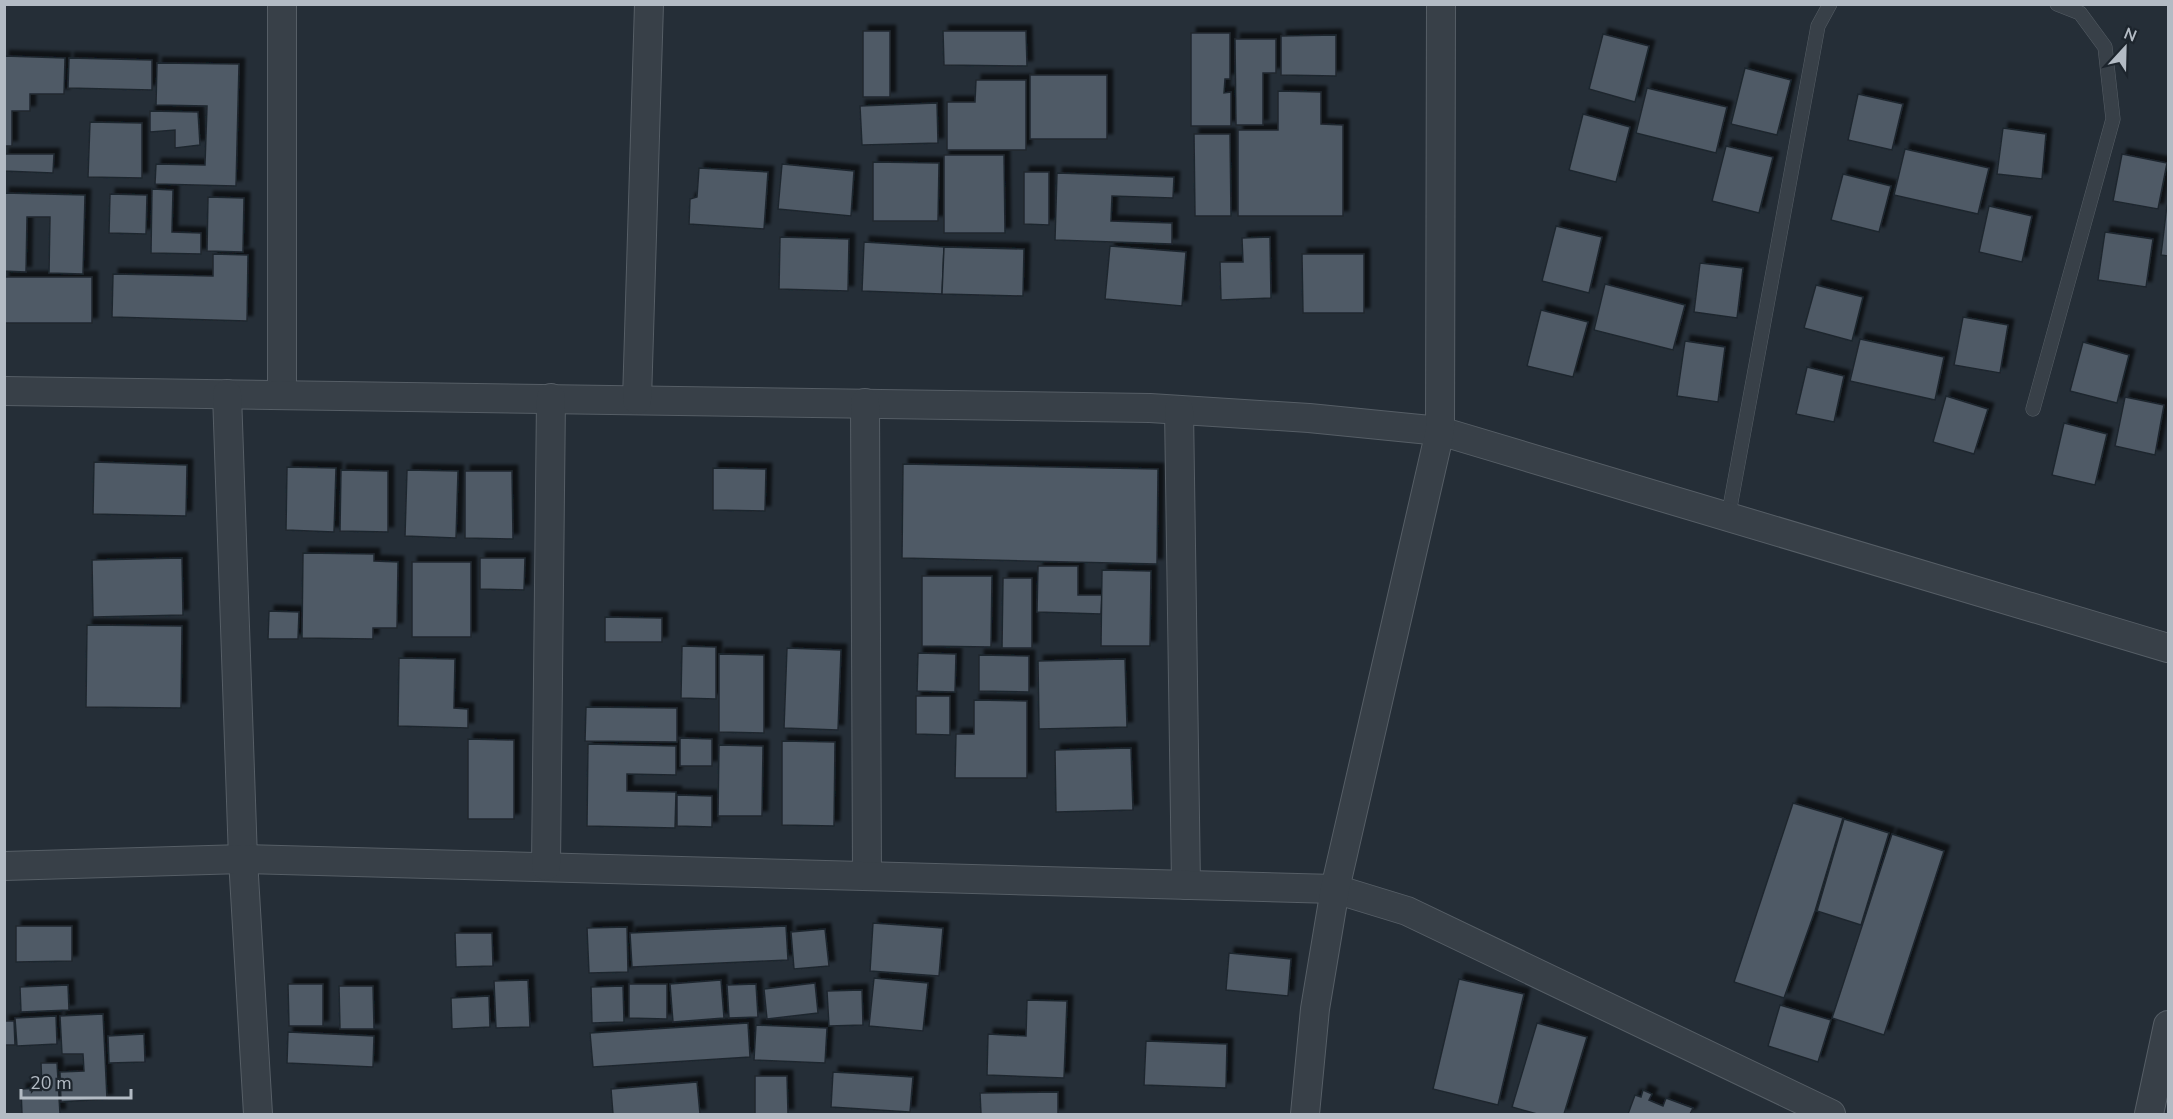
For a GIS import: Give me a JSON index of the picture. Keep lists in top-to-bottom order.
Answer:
{
  "scale_bar": "20 m",
  "north": "top"
}
